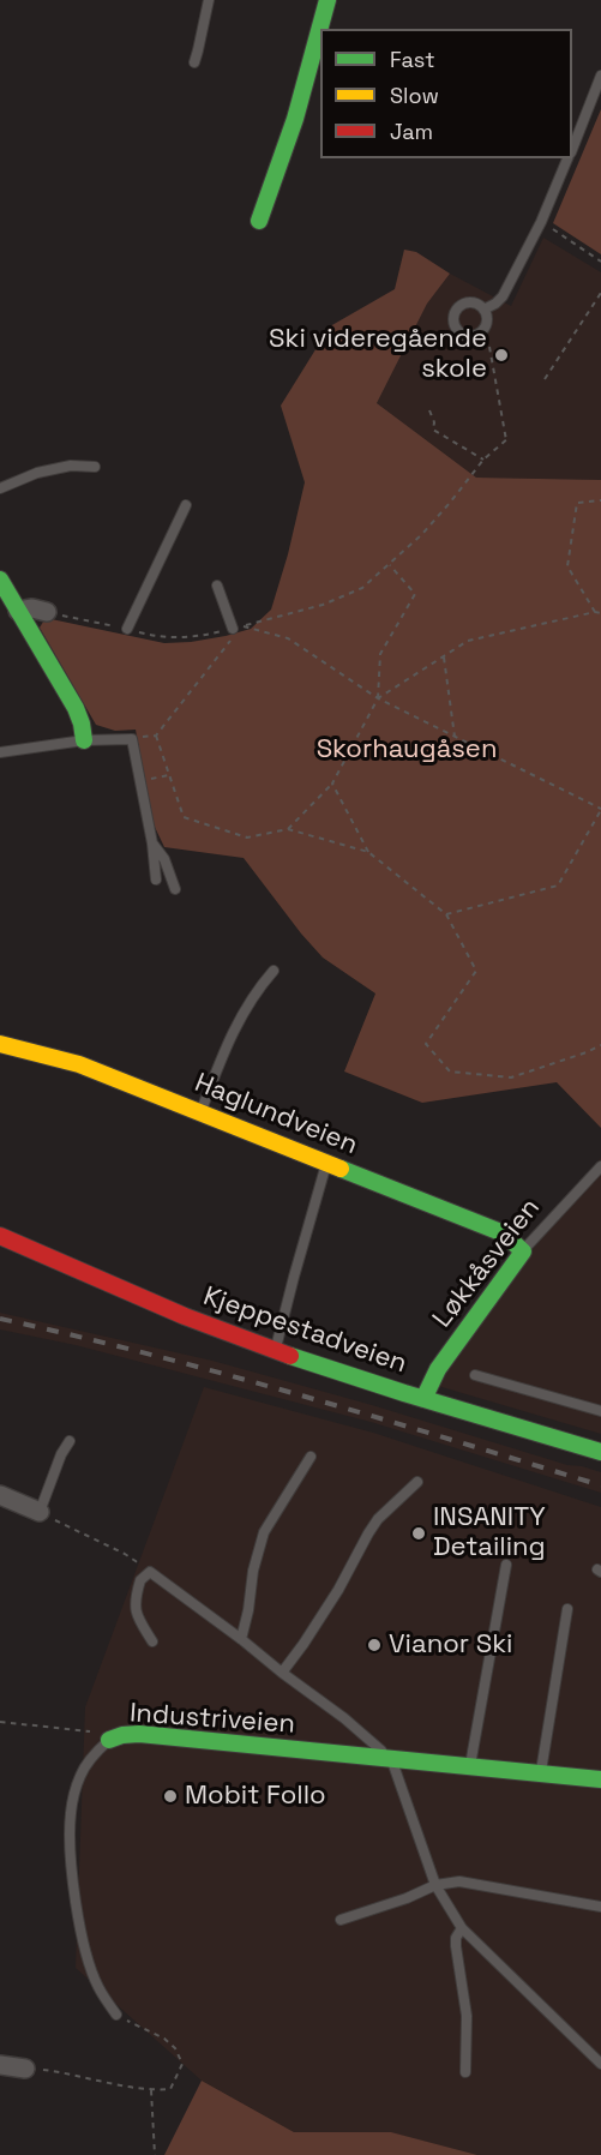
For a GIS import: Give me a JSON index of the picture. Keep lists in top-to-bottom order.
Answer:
{
  "streets": {
    "street": [
      "Haglundveien",
      "Løkkåsveien",
      "Kjeppestadveien",
      "Industriveien"
    ]
  },
  "crossings": [
    ["Haglundveien", "Løkkåsveien"],
    ["Løkkåsveien", "Kjeppestadveien"]
  ],
  "parks": ["Skorhaugåsen"],
  "places": [
    "Ski videregående skole",
    "INSANITY Detailing",
    "Vianor Ski",
    "Mobit Follo"
  ],
  "legend": ["Fast", "Slow", "Jam"]
}
